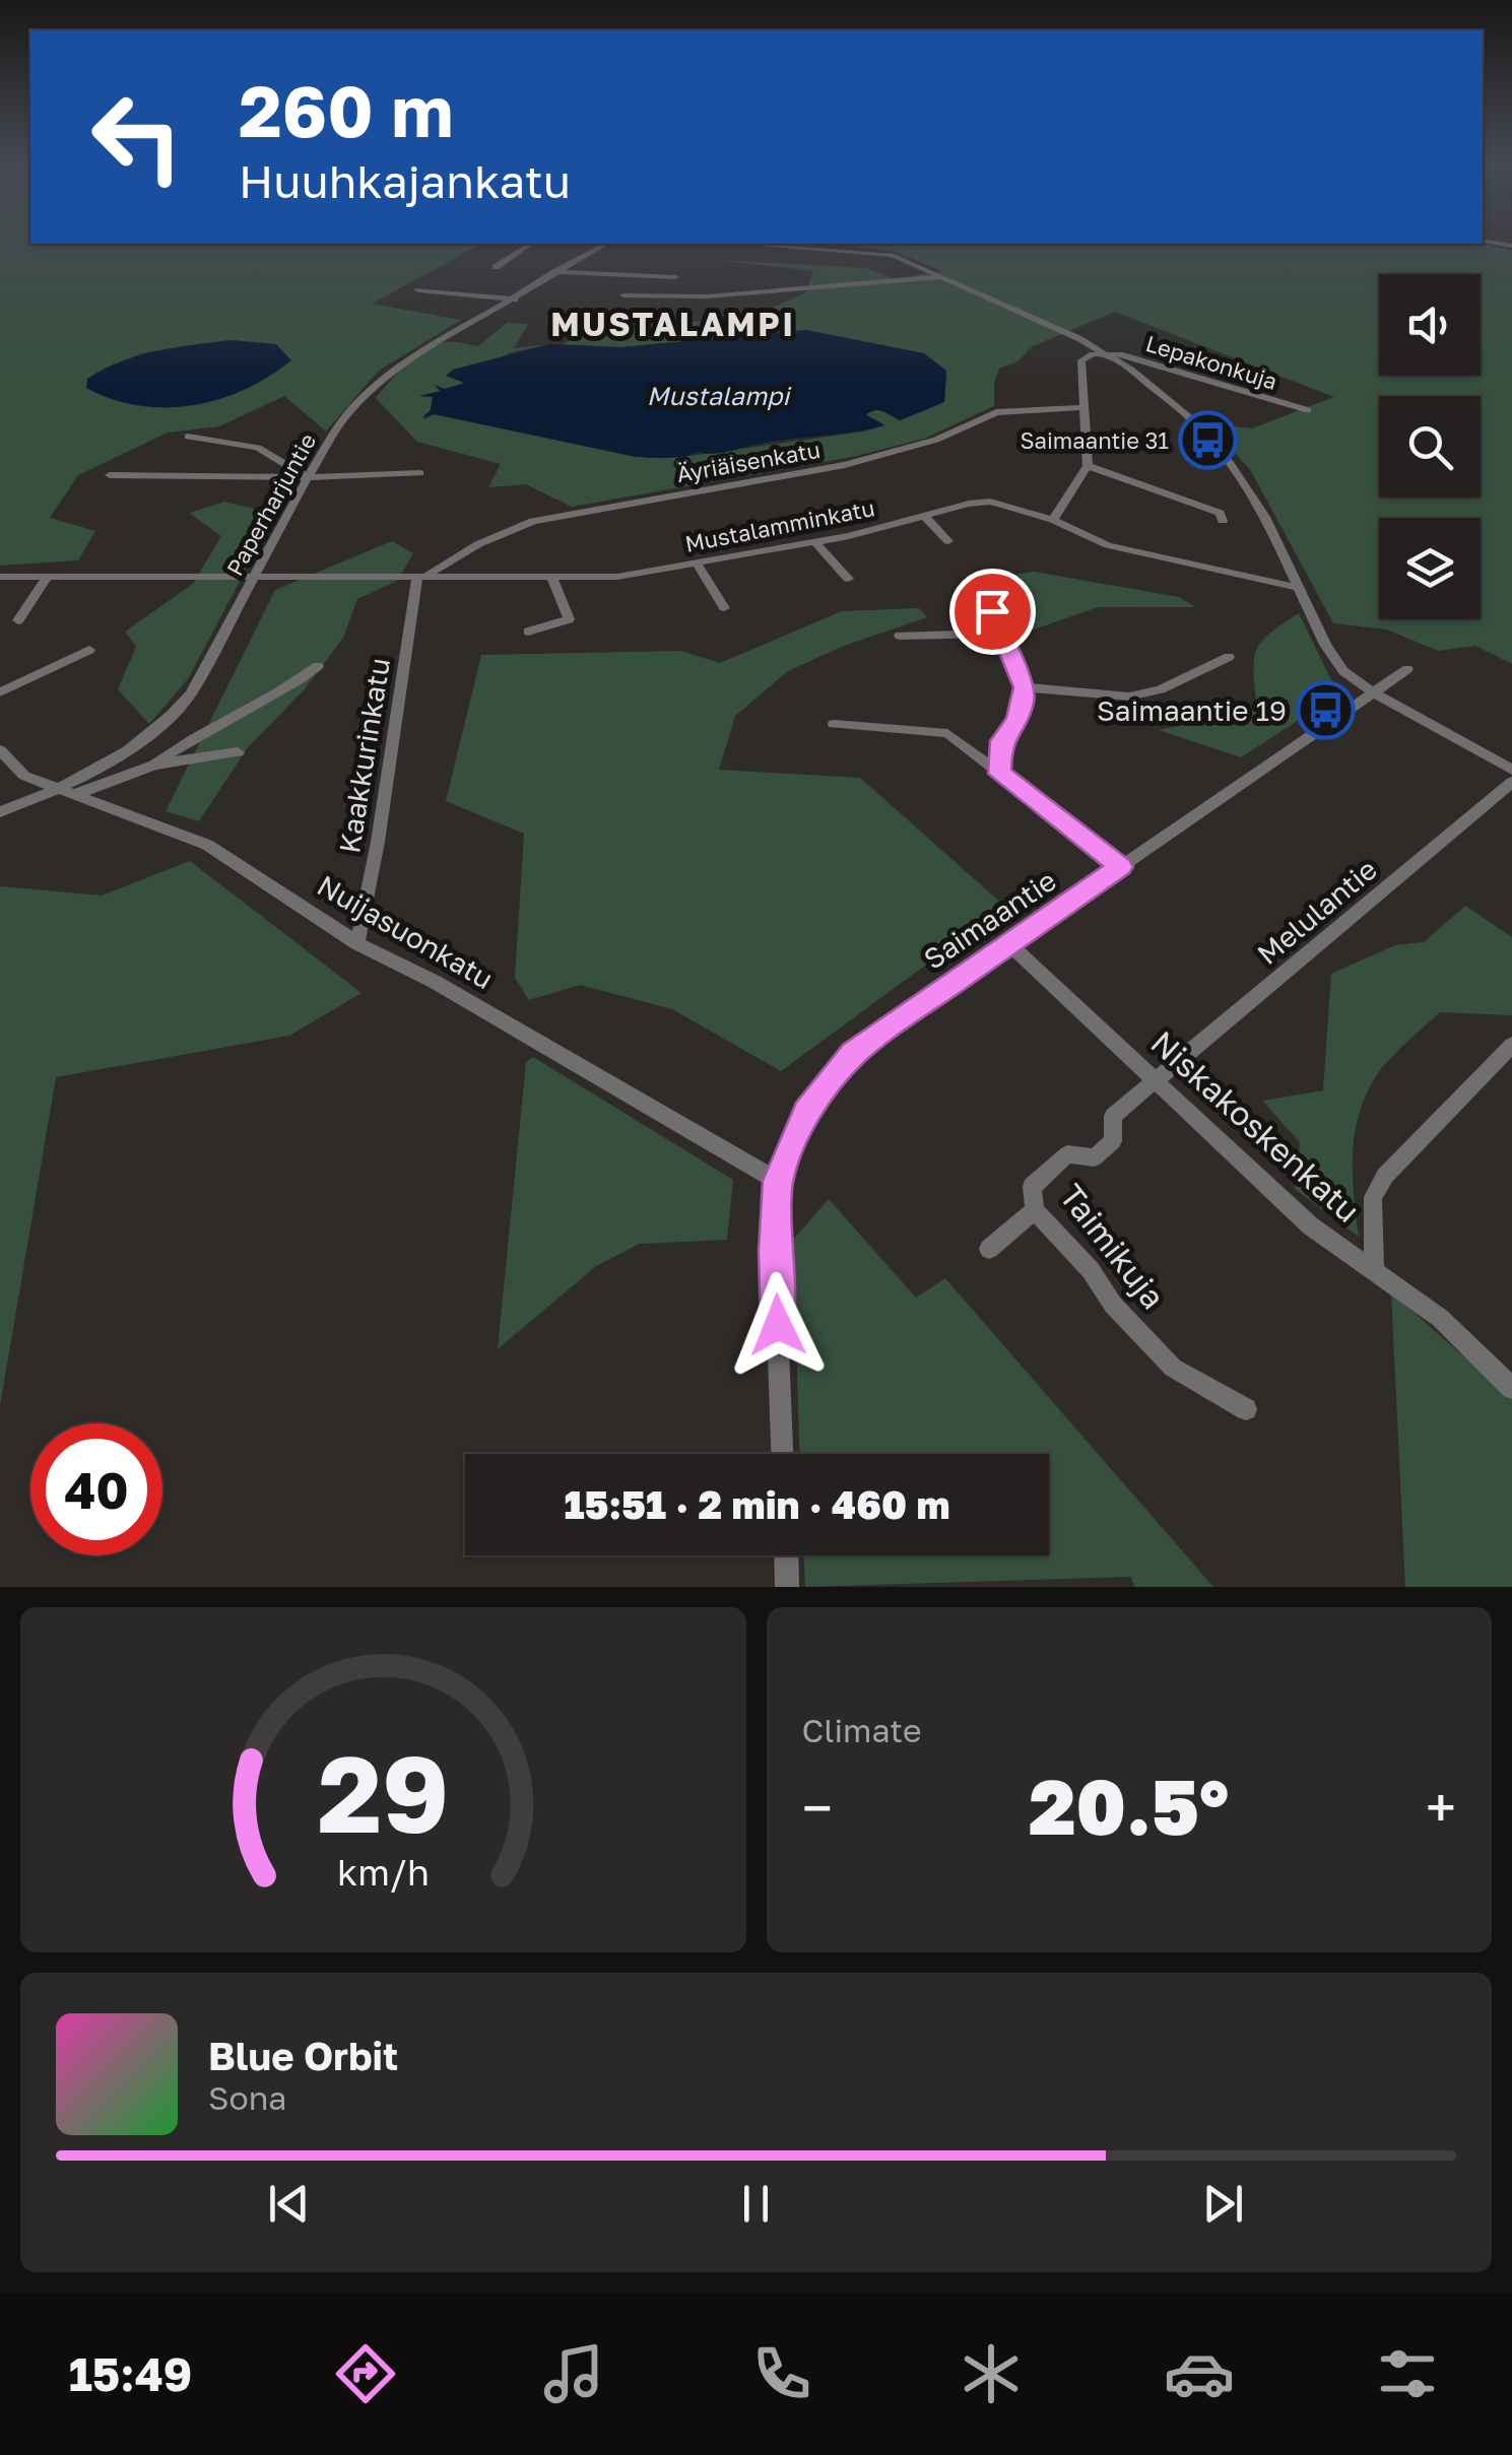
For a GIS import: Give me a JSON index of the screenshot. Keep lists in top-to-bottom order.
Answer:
{
  "streets": {
    "street": [
      "Lepakonkuja",
      "Äyriäisenkatu",
      "Paperharjuntie",
      "Mustalamminkatu",
      "Kaakkurinkatu",
      "Melulantie",
      "Saimaantie",
      "Nuijasuonkatu",
      "Niskakoskenkatu",
      "Taimikuja"
    ]
  },
  "crossings": [
    ["Äyriäisenkatu", "Mustalamminkatu"],
    ["Äyriäisenkatu", "Kaakkurinkatu"],
    ["Paperharjuntie", "Mustalamminkatu"],
    ["Paperharjuntie", "Nuijasuonkatu"],
    ["Mustalamminkatu", "Kaakkurinkatu"],
    ["Kaakkurinkatu", "Nuijasuonkatu"],
    ["Melulantie", "Niskakoskenkatu"],
    ["Melulantie", "Taimikuja"],
    ["Saimaantie", "Nuijasuonkatu"],
    ["Saimaantie", "Niskakoskenkatu"],
    ["Niskakoskenkatu", "Taimikuja"]
  ],
  "districts": ["MUSTALAMPI"],
  "water": ["Mustalampi"],
  "places": {
    "bus stop": ["Saimaantie 31", "Saimaantie 19"]
  },
  "page": {
    "turn": ["260 m", "Huuhkajankatu"],
    "limit": "40",
    "trip": "15:51 · 2 min · 460 m",
    "tile": "Climate",
    "heat": ["−", "20.5°", "+"],
    "song": ["Blue Orbit", "Sona"],
    "tabs": "15:49",
    "gauge": ["29", "km/h"]
  }
}
